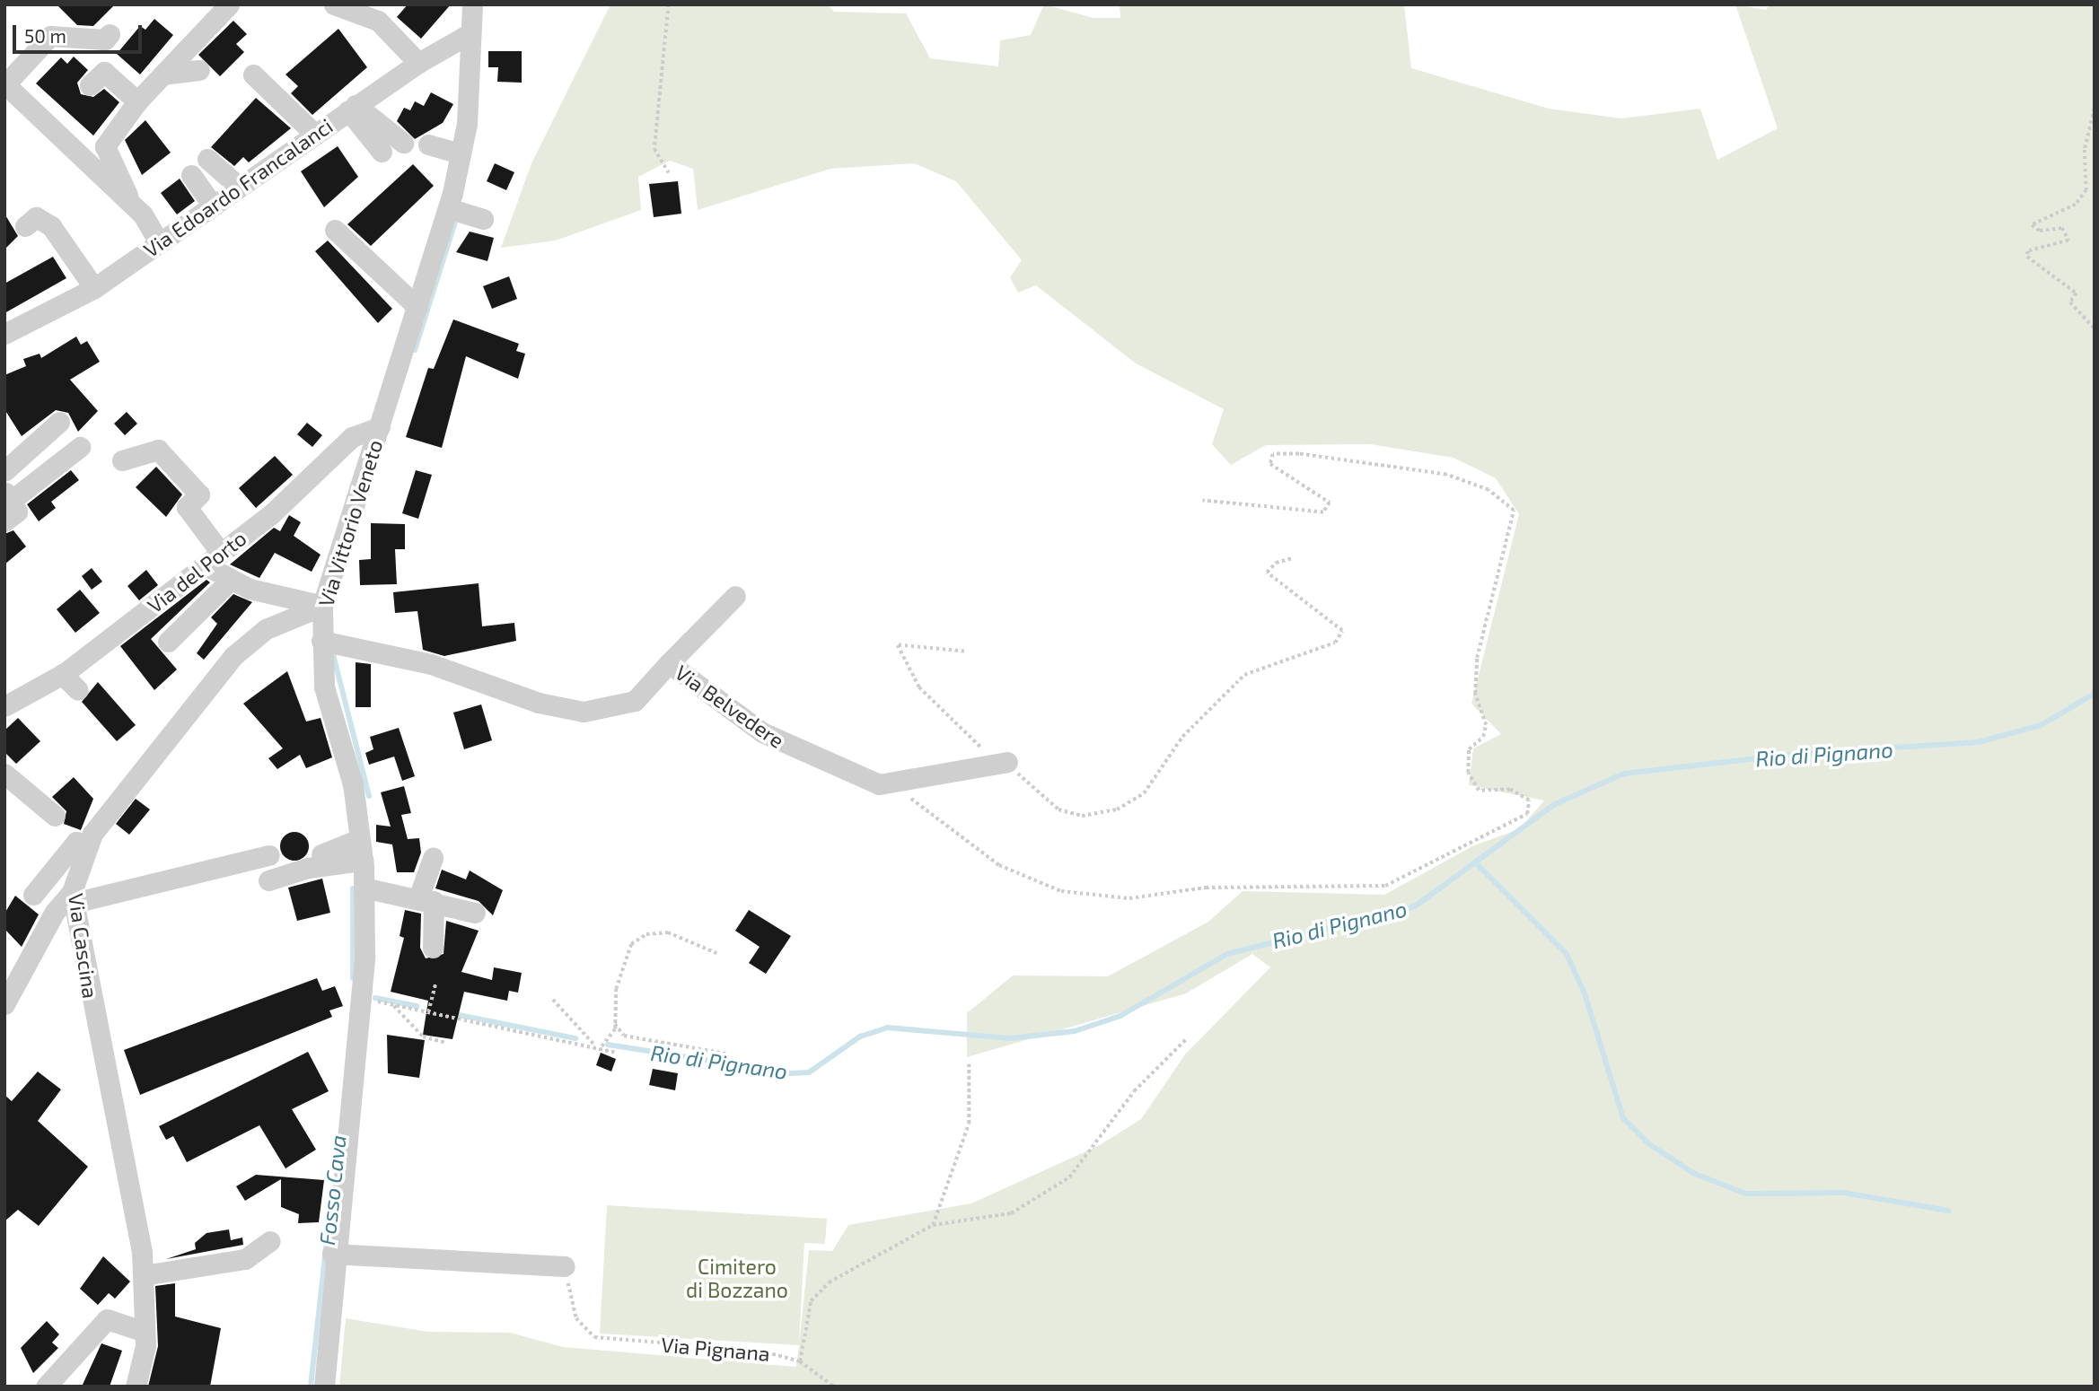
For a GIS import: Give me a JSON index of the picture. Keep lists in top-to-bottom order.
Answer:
{
  "streets": {
    "street": [
      "Via Edoardo Francalanci",
      "Via Vittorio Veneto",
      "Via del Porto",
      "Via Belvedere",
      "Via Cascina"
    ],
    "path": ["Via Pignana"]
  },
  "crossings": [
    ["Via Edoardo Francalanci", "Via Vittorio Veneto"],
    ["Via Vittorio Veneto", "Via del Porto"],
    ["Via Vittorio Veneto", "Via Belvedere"],
    ["Via Vittorio Veneto", "Via Cascina"]
  ],
  "water": ["Rio di Pignano", "Fosso Cava"],
  "parks": ["Cimitero di Bozzano"],
  "scale_bar": "50 m"
}
